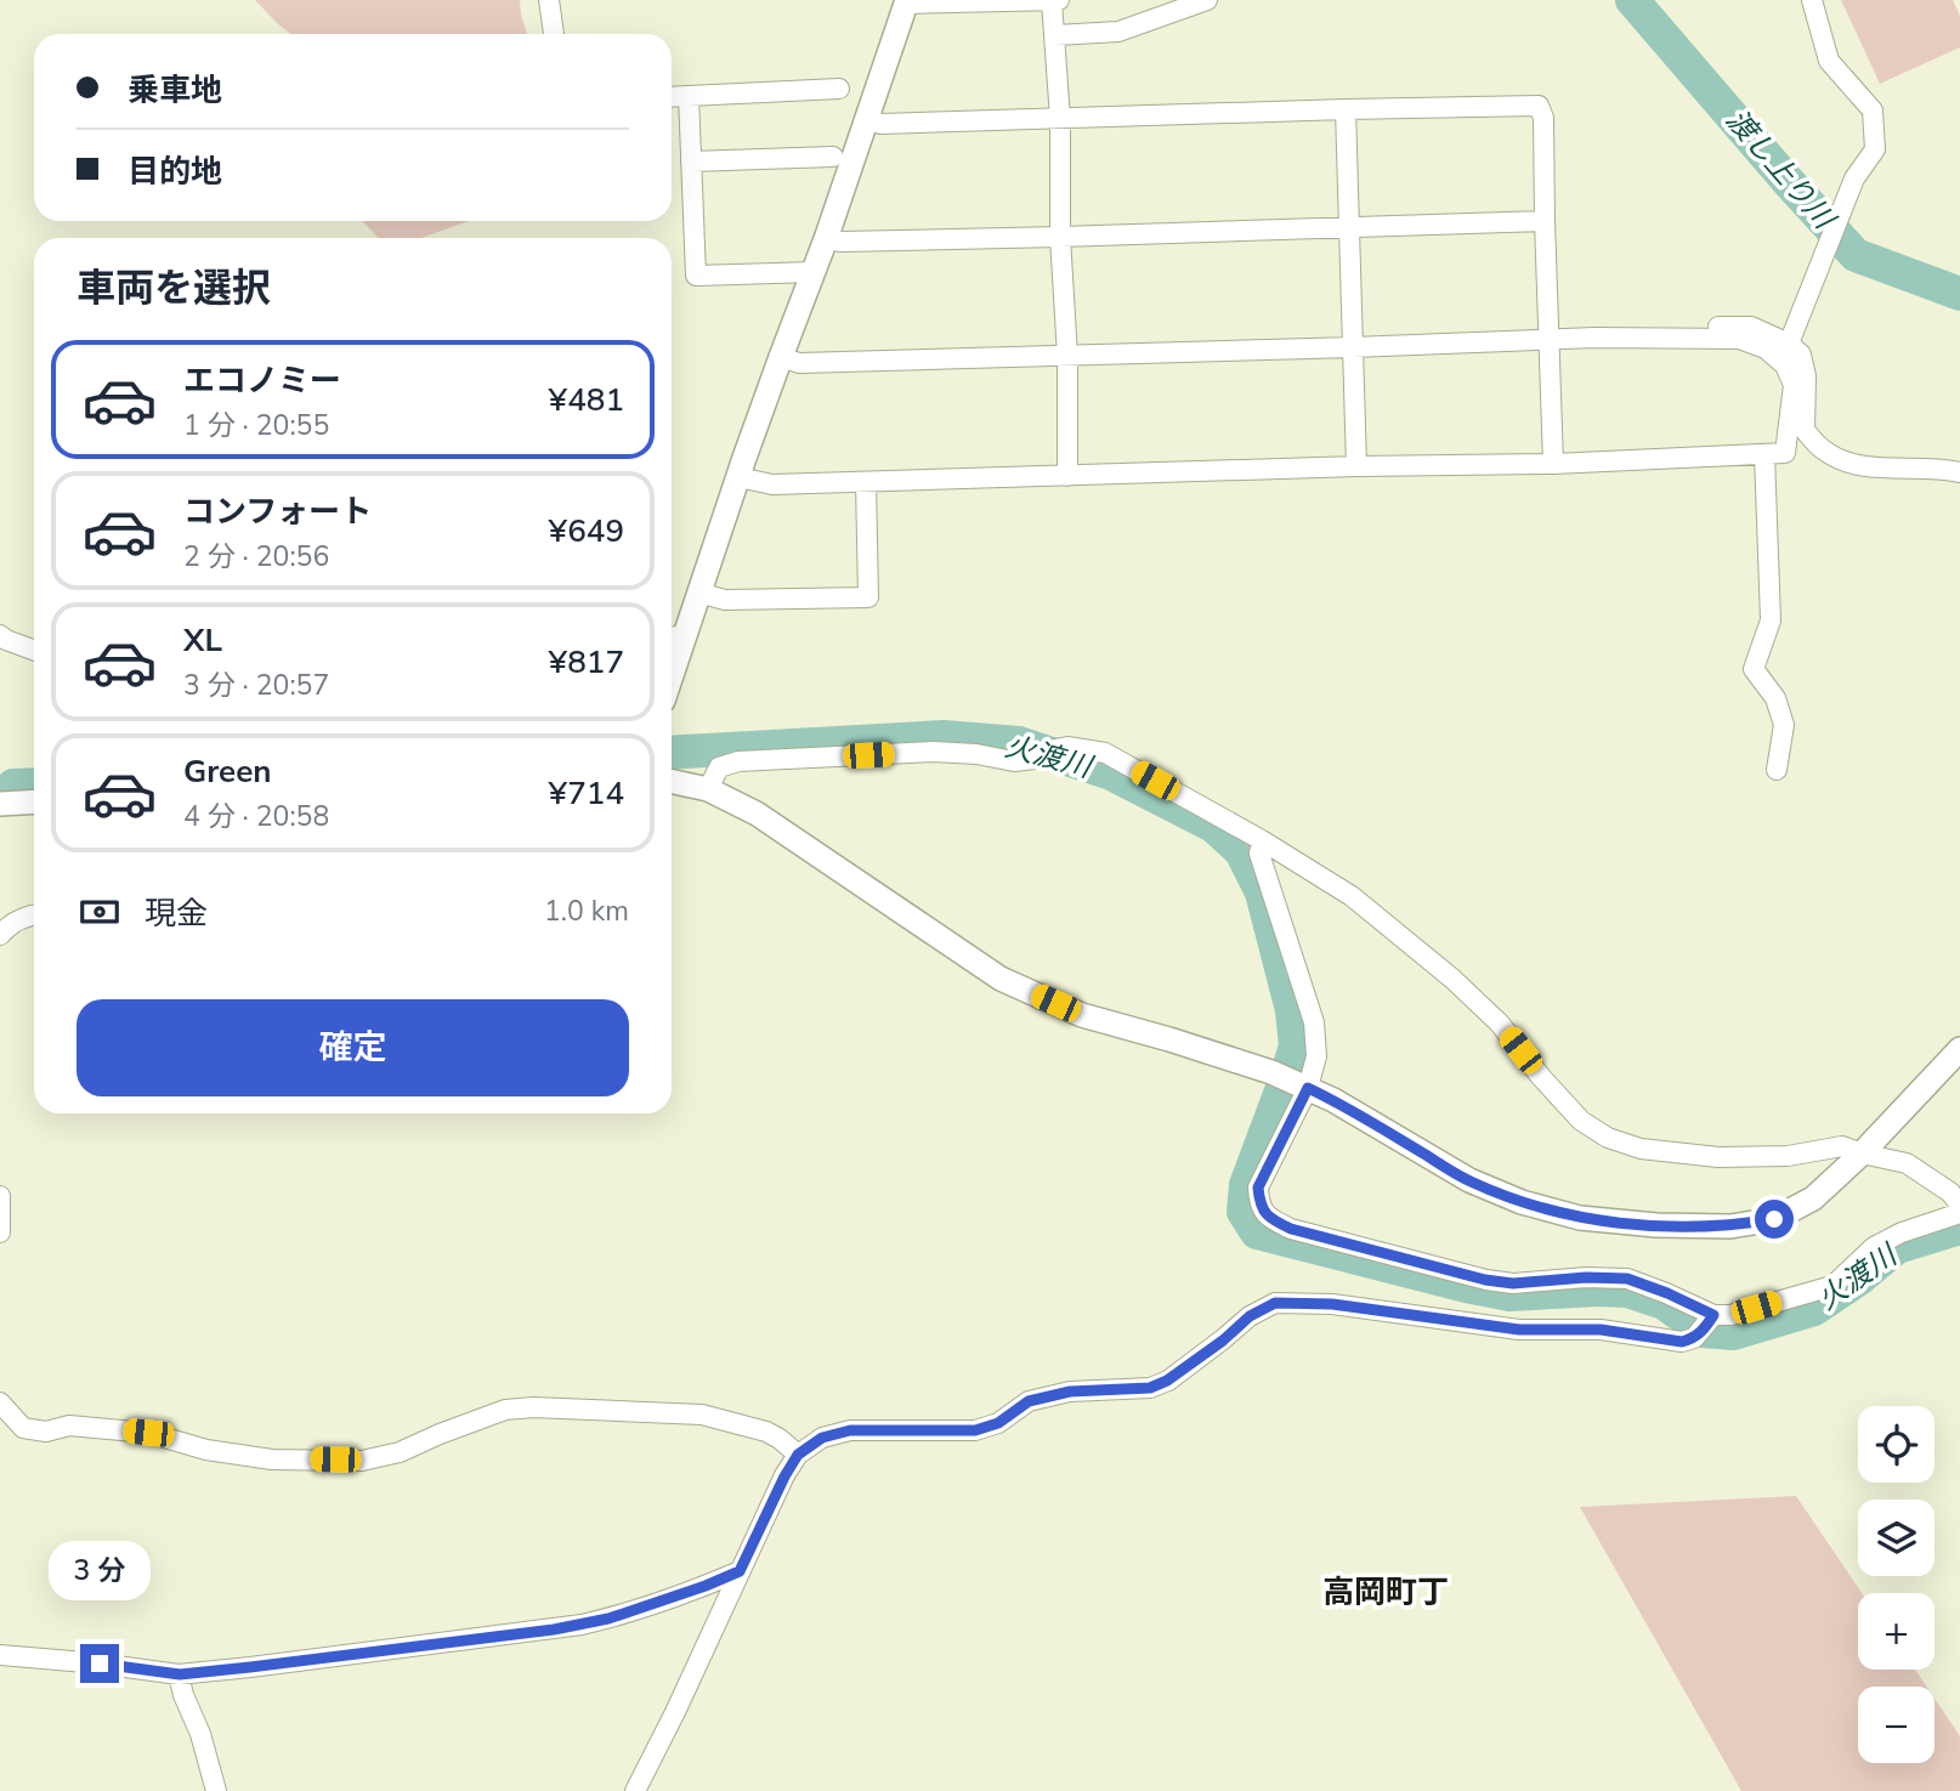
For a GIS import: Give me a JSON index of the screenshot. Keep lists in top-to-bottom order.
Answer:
{
  "districts": ["高岡町丁"],
  "water": ["渡し上り川", "火渡川"],
  "page": {
    "banner": ["乗車地", "目的地"],
    "heading": "車両を選択",
    "list": [
      {
        "name": "エコノミー",
        "note": "1 分 · 20:55",
        "value": "¥481"
      },
      {
        "name": "コンフォート",
        "note": "2 分 · 20:56",
        "value": "¥649"
      },
      {
        "name": "XL",
        "note": "3 分 · 20:57",
        "value": "¥817"
      },
      {
        "name": "Green",
        "note": "4 分 · 20:58",
        "value": "¥714"
      }
    ],
    "pay": ["現金", "1.0 km"],
    "buttons": "確定",
    "map_buttons": ["+", "−"],
    "bubble": "3 分"
  }
}
